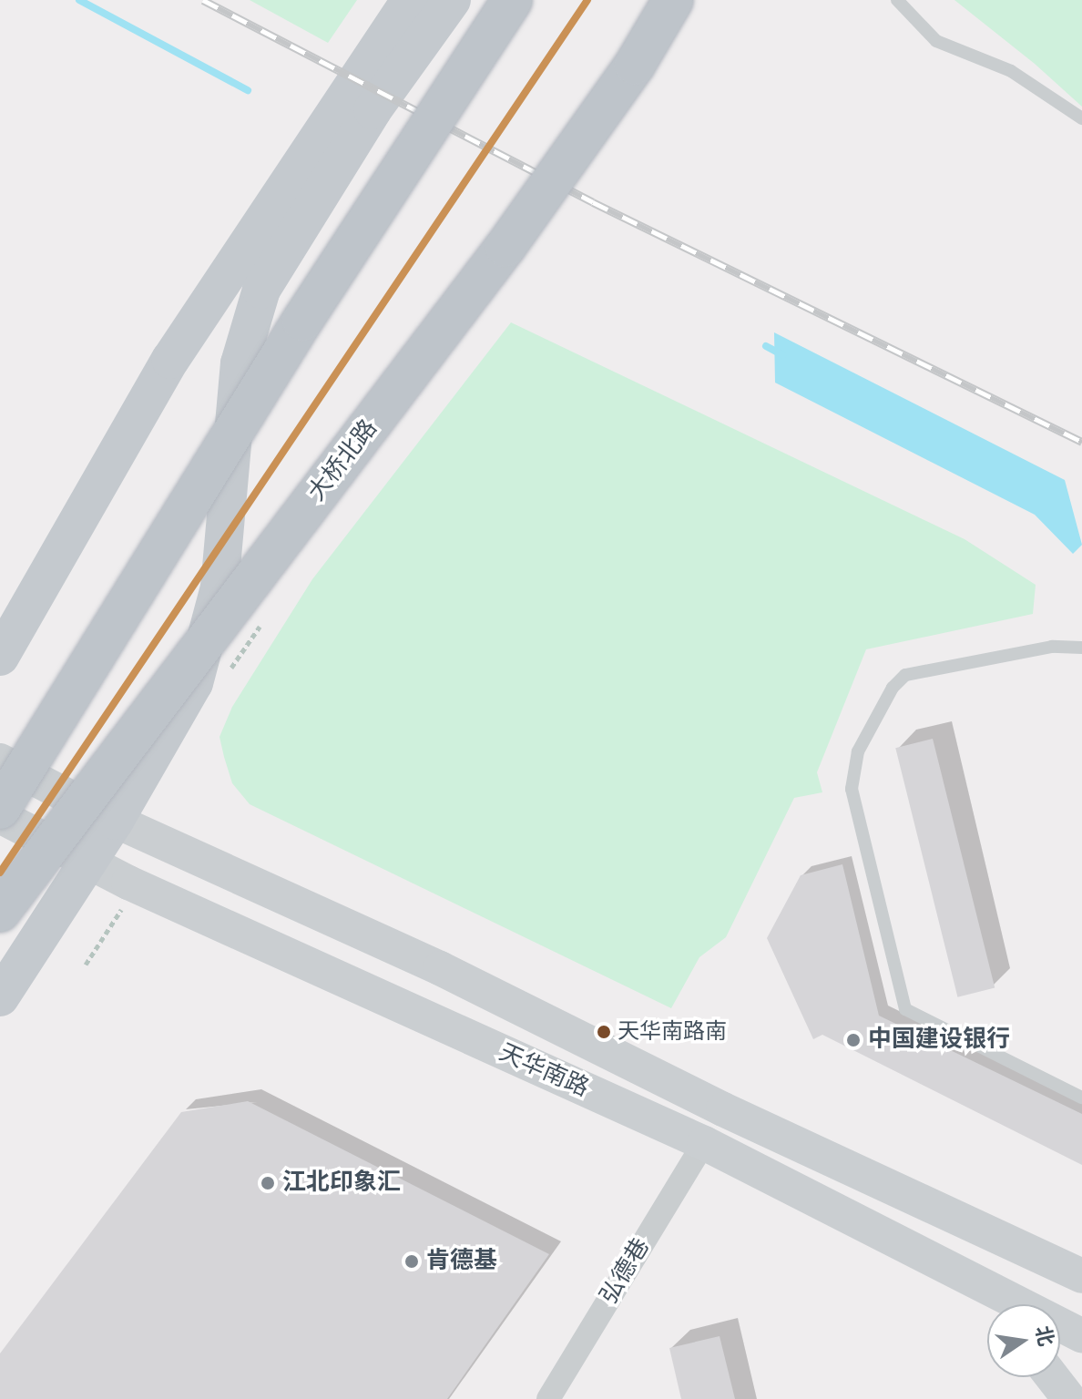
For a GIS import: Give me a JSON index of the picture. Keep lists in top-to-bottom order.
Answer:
{
  "streets": {
    "highway": ["大桥北路"],
    "main road": ["天华南路"],
    "street": ["弘德巷"]
  },
  "crossings": [
    ["天华南路", "弘德巷"]
  ],
  "places": [
    "天华南路南",
    "中国建设银行",
    "江北印象汇",
    "肯德基"
  ],
  "north": "right"
}
